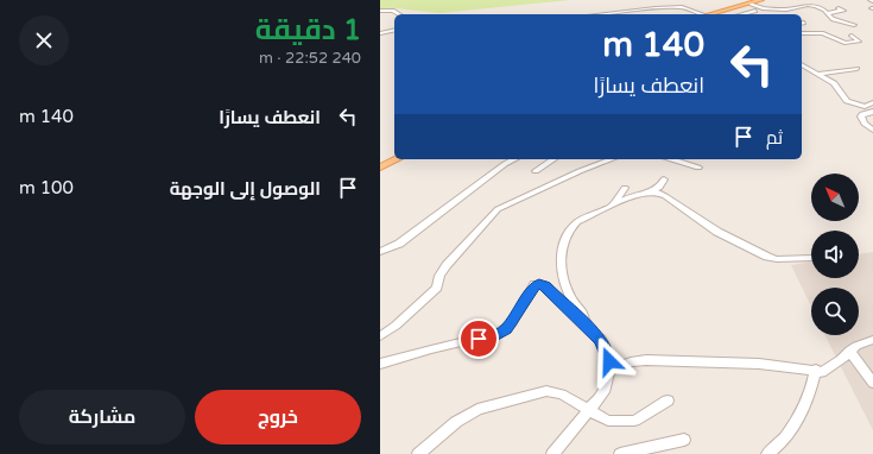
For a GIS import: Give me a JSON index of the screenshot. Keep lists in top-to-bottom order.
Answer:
{
  "north": "top left",
  "page": {
    "heading": ["1 دقيقة", "240 m · 22:52"],
    "turn": ["140 m", "انعطف يسارًا"],
    "list": [
      {
        "name": "انعطف يسارًا",
        "value": "140 m"
      },
      {
        "name": "الوصول إلى الوجهة",
        "value": "100 m"
      }
    ],
    "then": "ثم",
    "buttons": ["خروج", "مشاركة"]
  }
}
